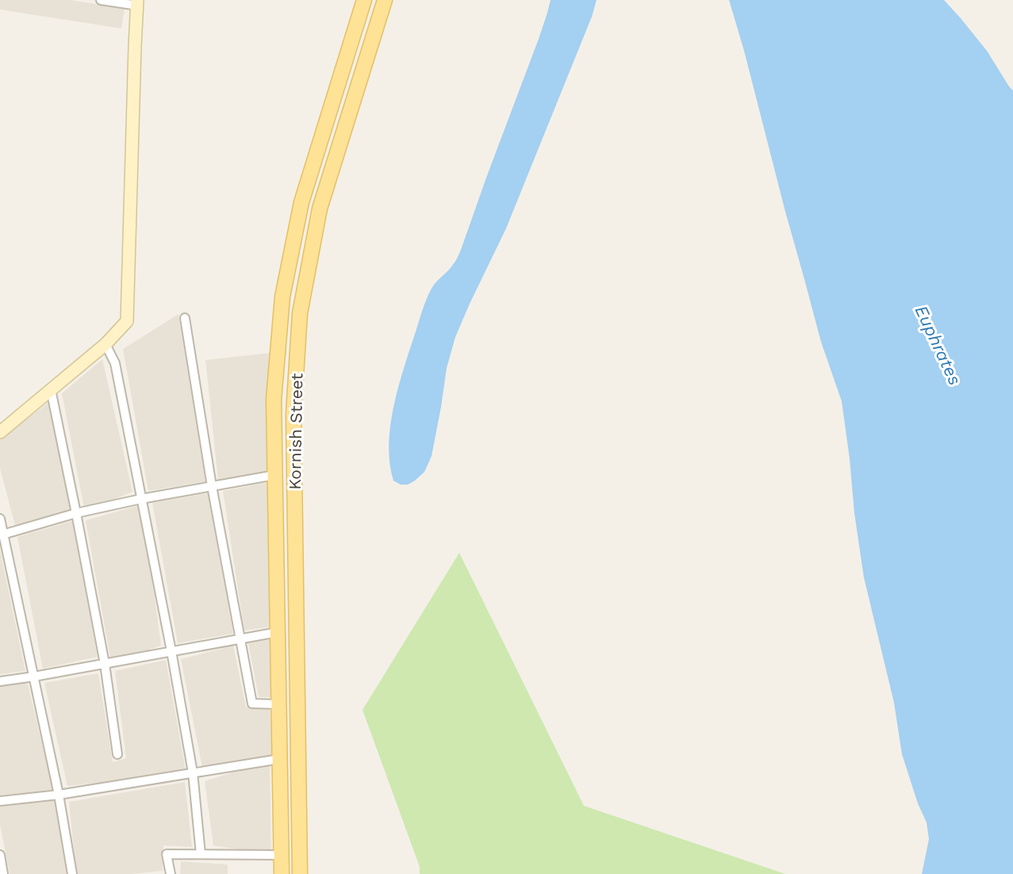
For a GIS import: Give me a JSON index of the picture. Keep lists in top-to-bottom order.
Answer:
{
  "streets": {
    "main road": ["Kornish Street"]
  },
  "water": ["Euphrates"]
}
